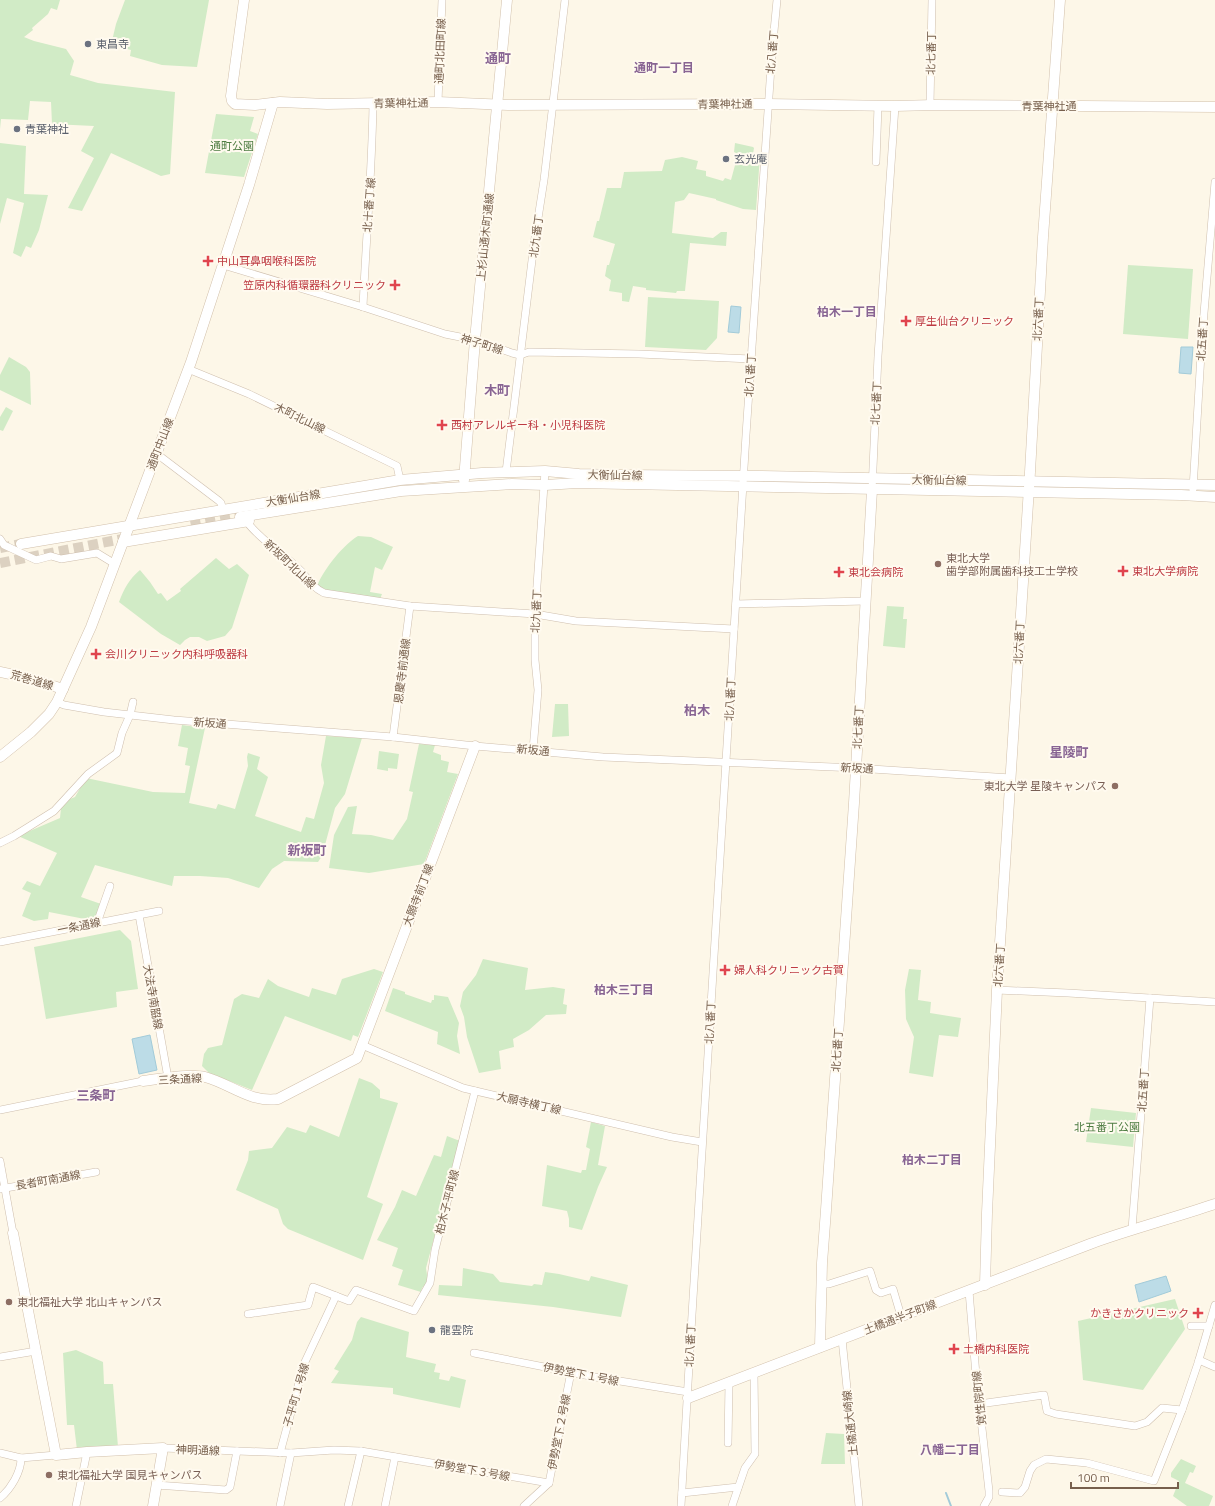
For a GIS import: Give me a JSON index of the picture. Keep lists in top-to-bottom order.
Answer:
{
  "streets": {
    "street": [
      "通町北田町線",
      "北八番丁",
      "北七番丁",
      "青葉神社通",
      "北十番丁線",
      "北九番丁",
      "上杉山通木町通線",
      "北六番丁",
      "北五番丁",
      "神子町線",
      "木町北山線",
      "通町中山線",
      "大衡仙台線",
      "新坂町北山線",
      "恩慶寺前通線",
      "荒巻道線",
      "新坂通",
      "大願寺前丁線",
      "一条通線",
      "大法寺南脇線",
      "三条通線",
      "大願寺横丁線",
      "長者町南通線",
      "柏木子平町線",
      "土橋通半子町線",
      "伊勢堂下１号線",
      "子平町１号線",
      "覚性院町線",
      "土橋通大崎線",
      "伊勢堂下２号線",
      "神明通線",
      "伊勢堂下３号線"
    ]
  },
  "crossings": [
    ["通町北田町線", "青葉神社通"],
    ["北八番丁", "青葉神社通"],
    ["北八番丁", "神子町線"],
    ["北八番丁", "大衡仙台線"],
    ["北八番丁", "新坂町北山線"],
    ["北八番丁", "新坂通"],
    ["北八番丁", "大願寺横丁線"],
    ["北八番丁", "土橋通半子町線"],
    ["北八番丁", "伊勢堂下１号線"],
    ["北七番丁", "青葉神社通"],
    ["北七番丁", "大衡仙台線"],
    ["北七番丁", "新坂通"],
    ["北七番丁", "土橋通半子町線"],
    ["青葉神社通", "北十番丁線"],
    ["青葉神社通", "北九番丁"],
    ["青葉神社通", "上杉山通木町通線"],
    ["青葉神社通", "北六番丁"],
    ["青葉神社通", "通町中山線"],
    ["北十番丁線", "神子町線"],
    ["北九番丁", "神子町線"],
    ["北九番丁", "大衡仙台線"],
    ["北九番丁", "新坂町北山線"],
    ["北九番丁", "新坂通"],
    ["上杉山通木町通線", "神子町線"],
    ["上杉山通木町通線", "大衡仙台線"],
    ["北六番丁", "大衡仙台線"],
    ["北六番丁", "新坂通"],
    ["北六番丁", "土橋通半子町線"],
    ["北五番丁", "大衡仙台線"],
    ["北五番丁", "土橋通半子町線"],
    ["神子町線", "通町中山線"],
    ["木町北山線", "通町中山線"],
    ["木町北山線", "大衡仙台線"],
    ["通町中山線", "大衡仙台線"],
    ["通町中山線", "荒巻道線"],
    ["通町中山線", "新坂通"],
    ["大衡仙台線", "新坂町北山線"],
    ["新坂町北山線", "恩慶寺前通線"],
    ["恩慶寺前通線", "新坂通"],
    ["新坂通", "大願寺前丁線"],
    ["大願寺前丁線", "三条通線"],
    ["大願寺前丁線", "大願寺横丁線"],
    ["一条通線", "大法寺南脇線"],
    ["大法寺南脇線", "三条通線"],
    ["三条通線", "大願寺横丁線"],
    ["大願寺横丁線", "柏木子平町線"],
    ["柏木子平町線", "子平町１号線"],
    ["土橋通半子町線", "伊勢堂下１号線"],
    ["土橋通半子町線", "覚性院町線"],
    ["土橋通半子町線", "土橋通大崎線"],
    ["伊勢堂下１号線", "伊勢堂下２号線"],
    ["子平町１号線", "神明通線"],
    ["伊勢堂下２号線", "伊勢堂下３号線"],
    ["神明通線", "伊勢堂下３号線"]
  ],
  "districts": [
    "通町",
    "通町一丁目",
    "柏木一丁目",
    "木町",
    "柏木",
    "星陵町",
    "新坂町",
    "柏木三丁目",
    "三条町",
    "柏木二丁目",
    "八幡二丁目"
  ],
  "parks": ["通町公園", "北五番丁公園"],
  "places": {
    "other": [
      "東昌寺",
      "青葉神社",
      "玄光庵",
      "東北大学 歯学部附属歯科技工士学校",
      "東北大学 星陵キャンパス",
      "東北福祉大学 北山キャンパス",
      "龍雲院",
      "東北福祉大学 国見キャンパス"
    ],
    "health": [
      "中山耳鼻咽喉科医院",
      "笠原内科循環器科クリニック",
      "厚生仙台クリニック",
      "西村アレルギー科・小児科医院",
      "東北大学病院",
      "東北会病院",
      "会川クリニック内科呼吸器科",
      "婦人科クリニック古賀",
      "かきさかクリニック",
      "土橋内科医院"
    ]
  },
  "scale_bar": "100 m"
}
